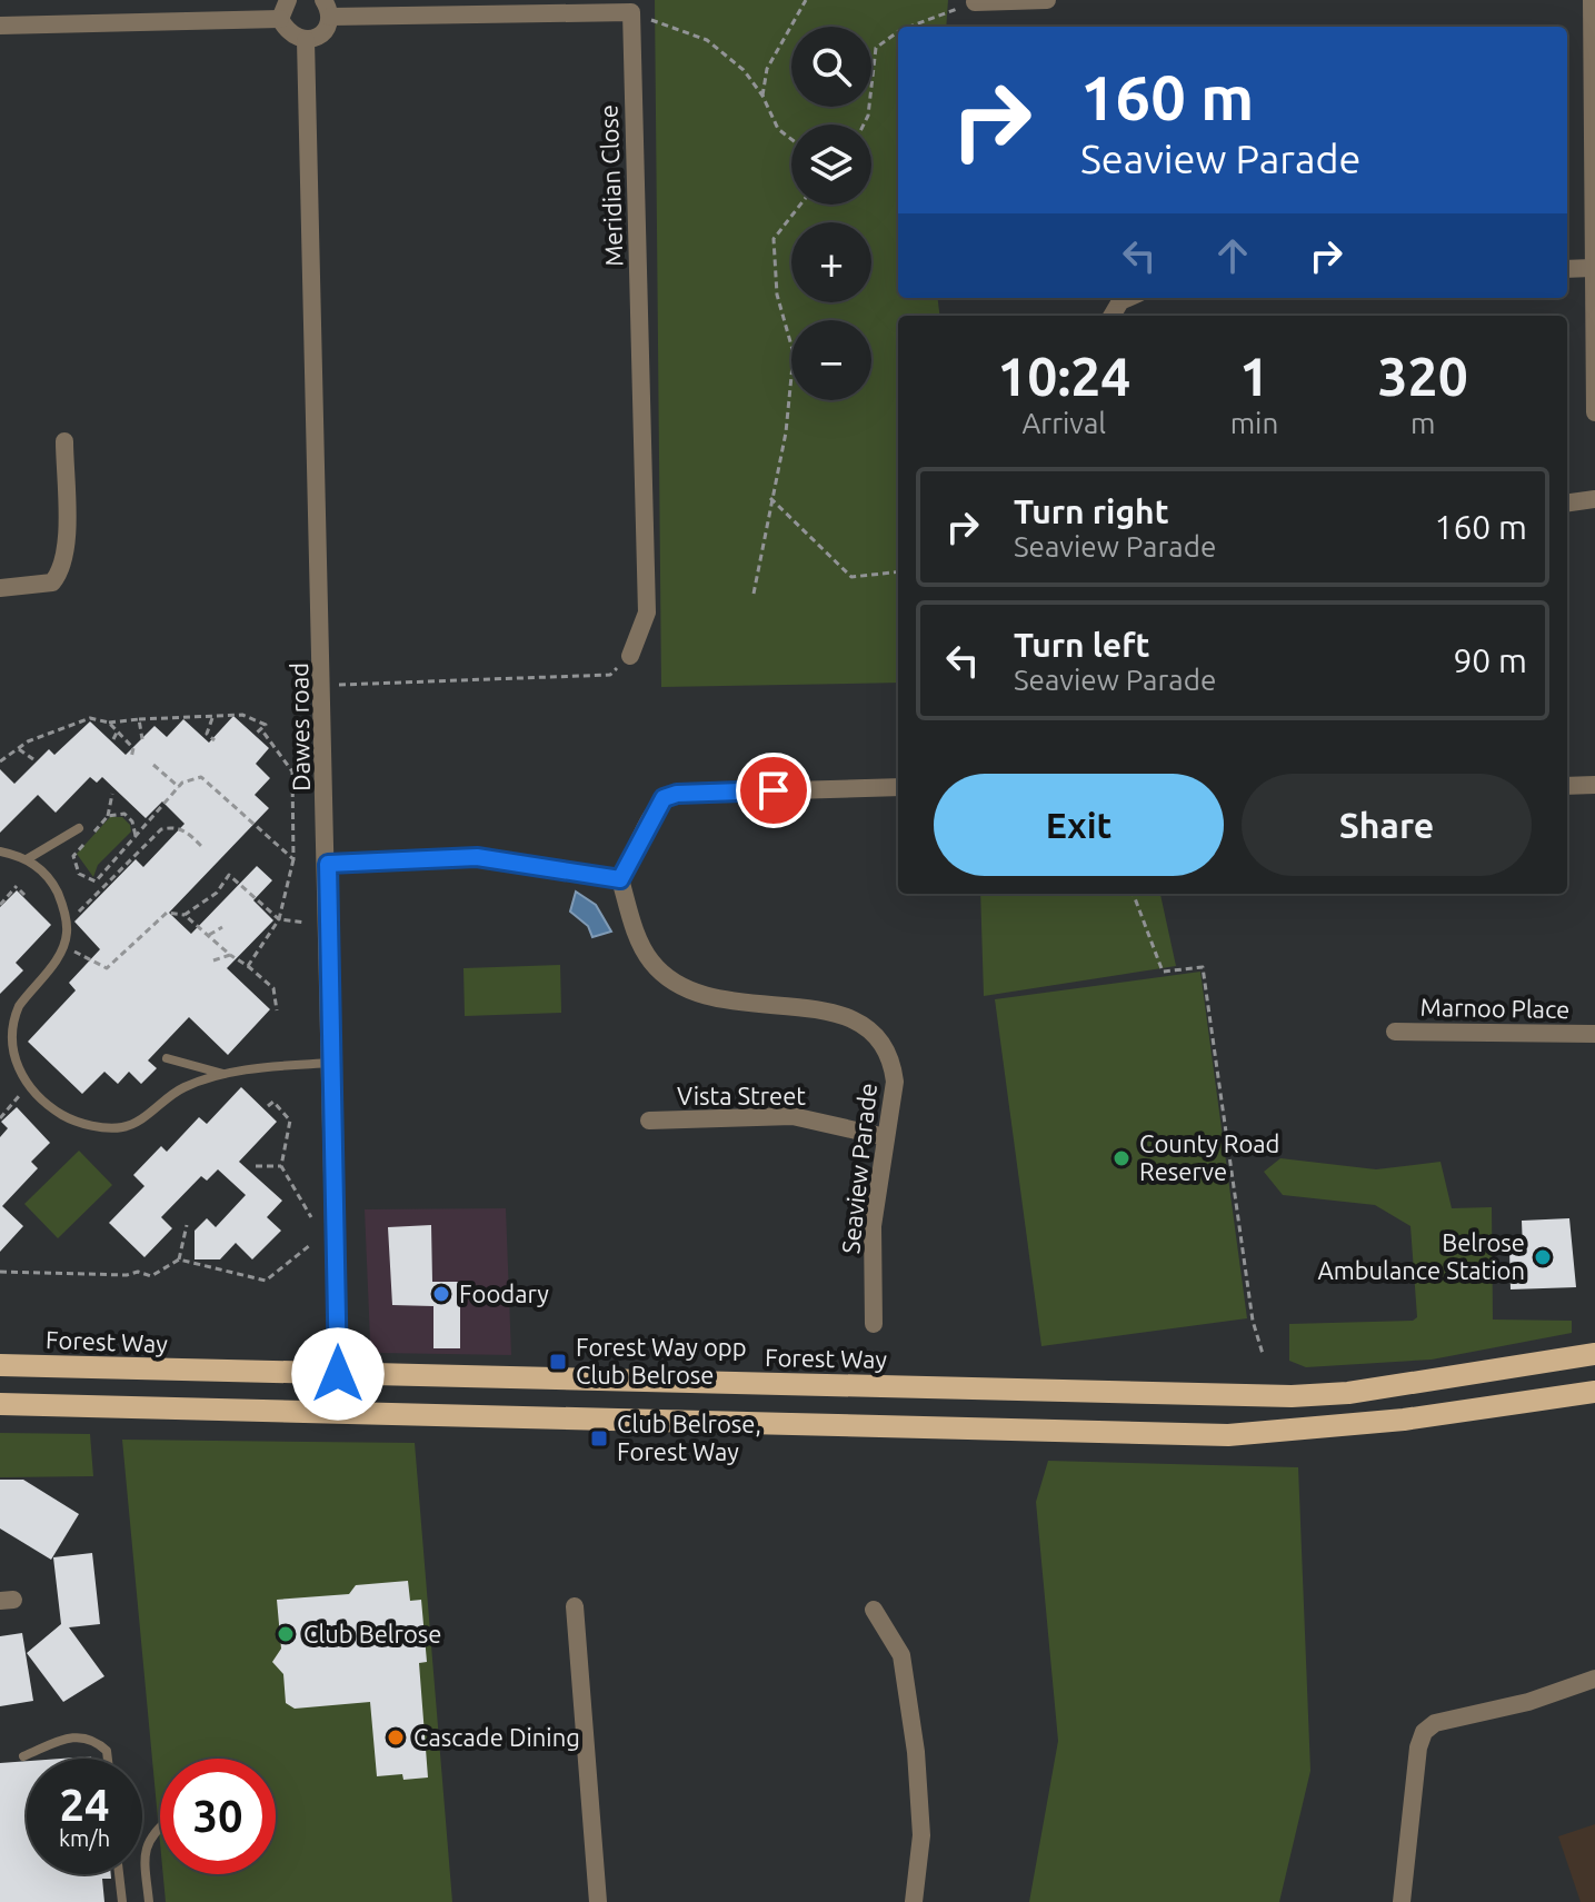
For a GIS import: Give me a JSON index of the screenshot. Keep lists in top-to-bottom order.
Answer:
{
  "streets": {
    "main road": ["Forest Way"],
    "street": [
      "Meridian Close",
      "Dawes road",
      "Marnoo Place",
      "Vista Street",
      "Seaview Parade"
    ]
  },
  "crossings": [
    ["Dawes road", "Forest Way"],
    ["Vista Street", "Seaview Parade"]
  ],
  "places": {
    "other": [
      "County Road Reserve",
      "Belrose Ambulance Station",
      "Foodary",
      "Club Belrose",
      "Cascade Dining"
    ],
    "transit": ["Forest Way opp Club Belrose", "Club Belrose, Forest Way"]
  },
  "page": {
    "map_buttons": ["+", "−"],
    "turn": ["160 m", "Seaview Parade"],
    "eta": [
      "10:24",
      "Arrival",
      "1",
      "min",
      "320",
      "m"
    ],
    "list": [
      {
        "name": "Turn right",
        "note": "Seaview Parade",
        "value": "160 m"
      },
      {
        "name": "Turn left",
        "note": "Seaview Parade",
        "value": "90 m"
      }
    ],
    "buttons": ["Exit", "Share"],
    "speed": "24 km/h",
    "limit": "30"
  }
}
